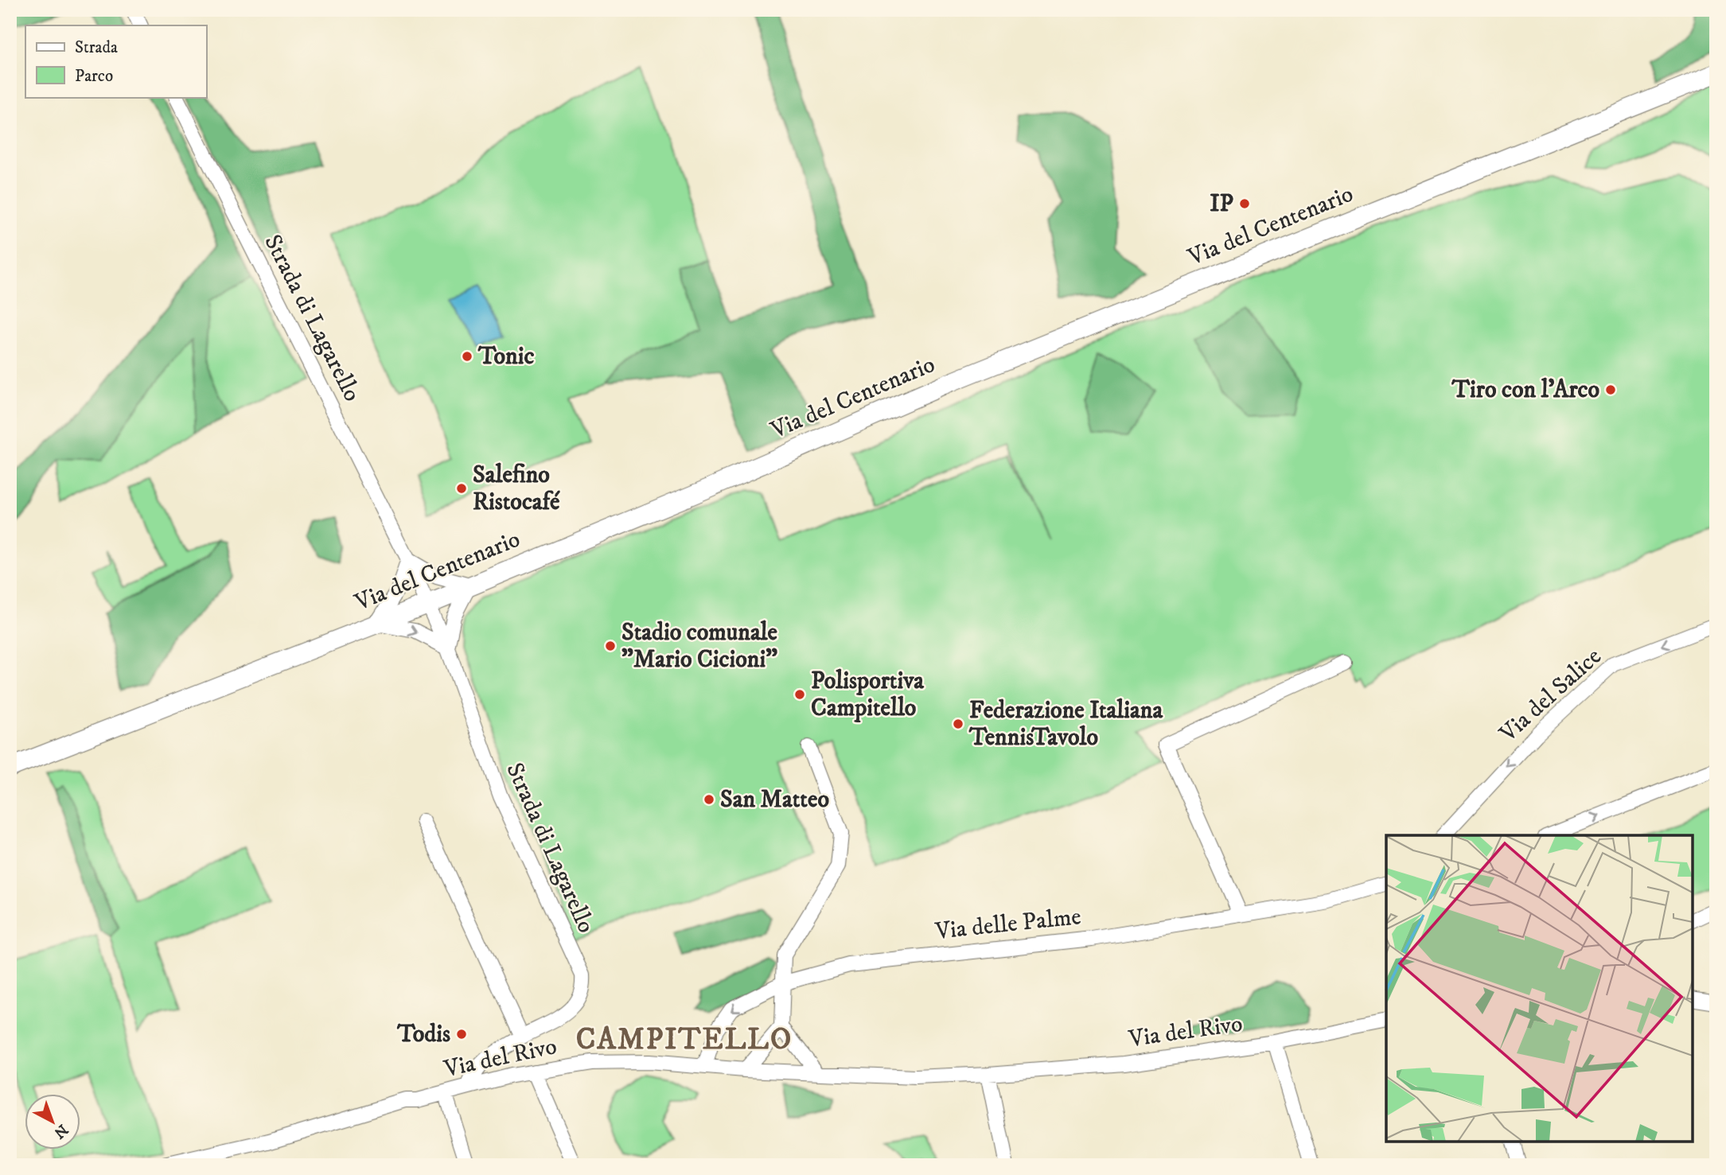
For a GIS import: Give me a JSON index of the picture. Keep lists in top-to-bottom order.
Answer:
{
  "streets": {
    "street": [
      "Via del Centenario",
      "Strada di Lagarello",
      "Via del Salice",
      "Via delle Palme",
      "Via del Rivo"
    ]
  },
  "crossings": [
    ["Via del Centenario", "Strada di Lagarello"],
    ["Strada di Lagarello", "Via del Rivo"],
    ["Via delle Palme", "Via del Rivo"]
  ],
  "districts": ["CAMPITELLO"],
  "places": [
    "IP",
    "Tonic",
    "Tiro con l'Arco",
    "Salefino Ristocafé",
    "Stadio comunale \"Mario Cicioni\"",
    "Polisportiva Campitello",
    "Federazione Italiana TennisTavolo",
    "San Matteo",
    "Todis"
  ],
  "legend": ["Strada", "Parco"],
  "north": "bottom right"
}
